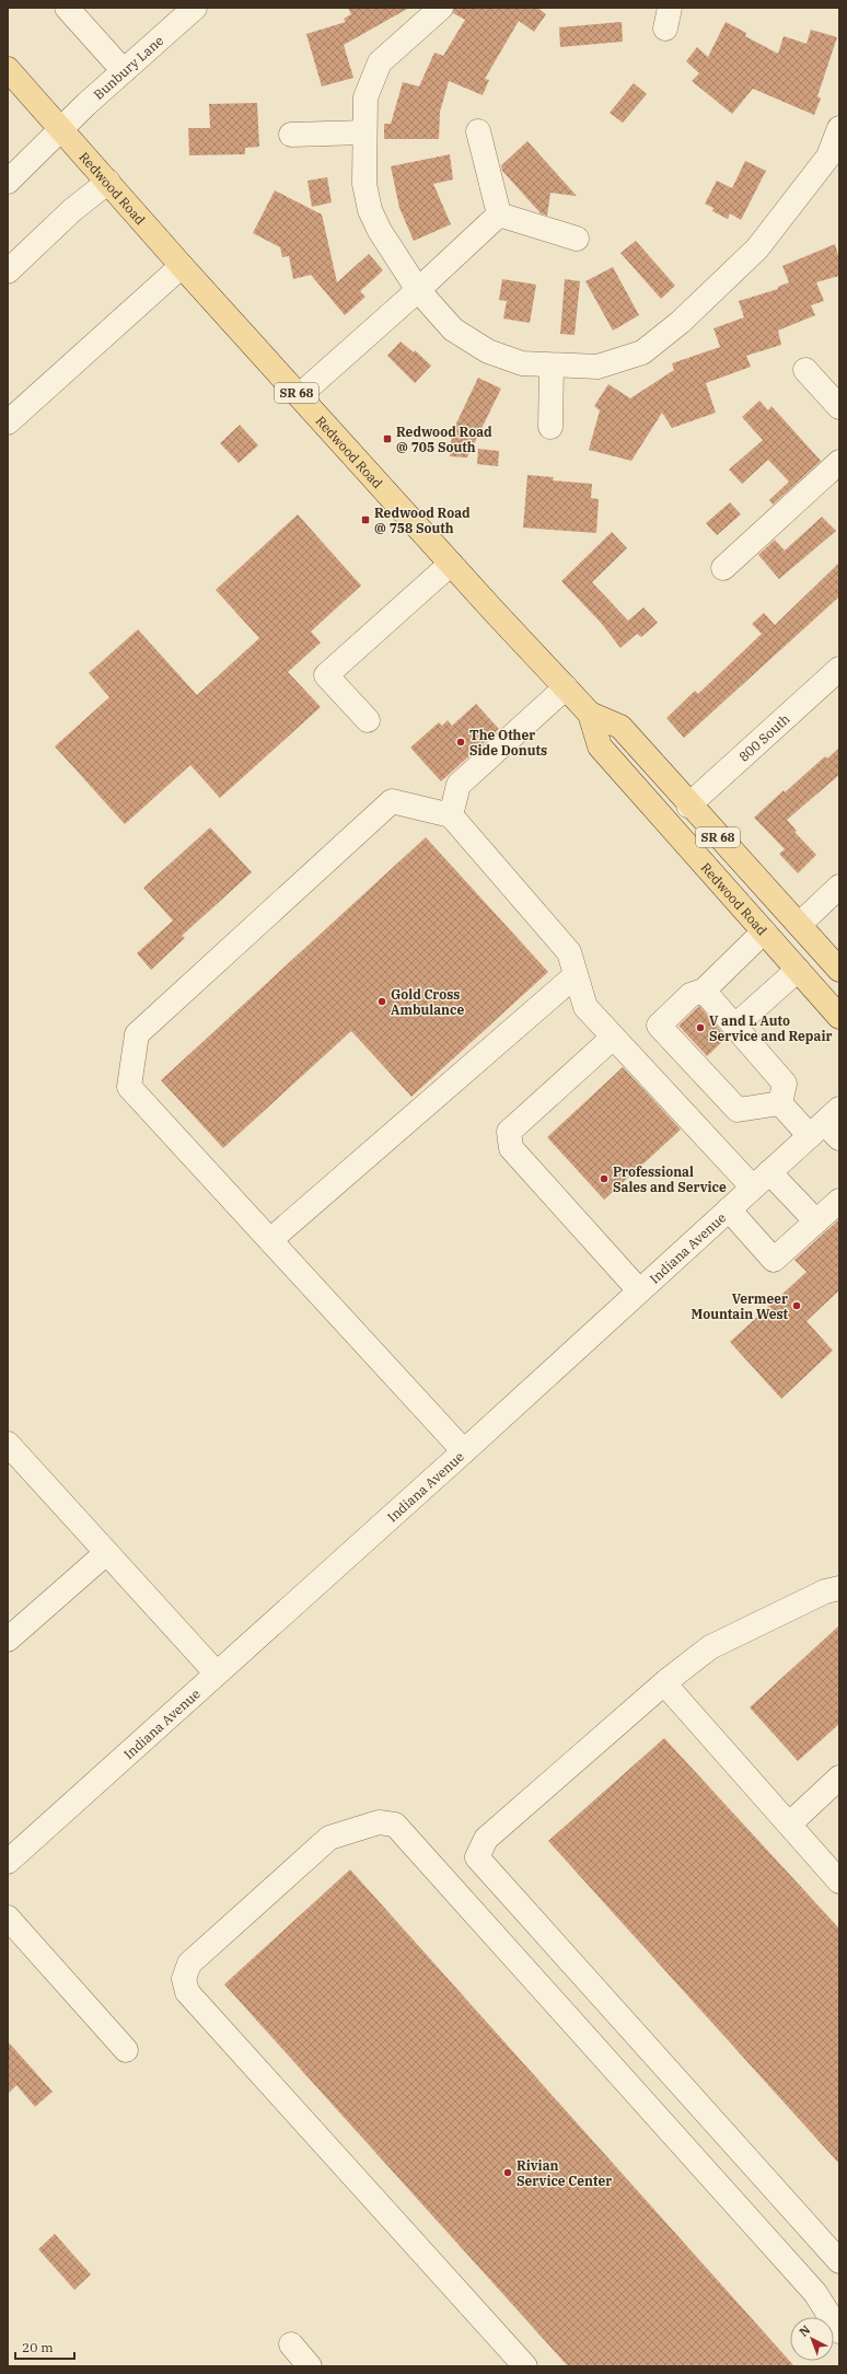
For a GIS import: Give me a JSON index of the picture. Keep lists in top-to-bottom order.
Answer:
{
  "streets": {
    "main road": ["Redwood Road", "SR 68"],
    "street": ["Bunbury Lane", "800 South", "Indiana Avenue"]
  },
  "crossings": [
    ["Bunbury Lane", "Redwood Road"],
    ["Redwood Road", "800 South"]
  ],
  "places": {
    "transit": ["Redwood Road @ 705 South", "Redwood Road @ 758 South"],
    "other": [
      "The Other Side Donuts",
      "Gold Cross Ambulance",
      "V and L Auto Service and Repair",
      "Professional Sales and Service",
      "Vermeer Mountain West",
      "Rivian Service Center"
    ]
  },
  "scale_bar": "20 m",
  "north": "top left"
}
